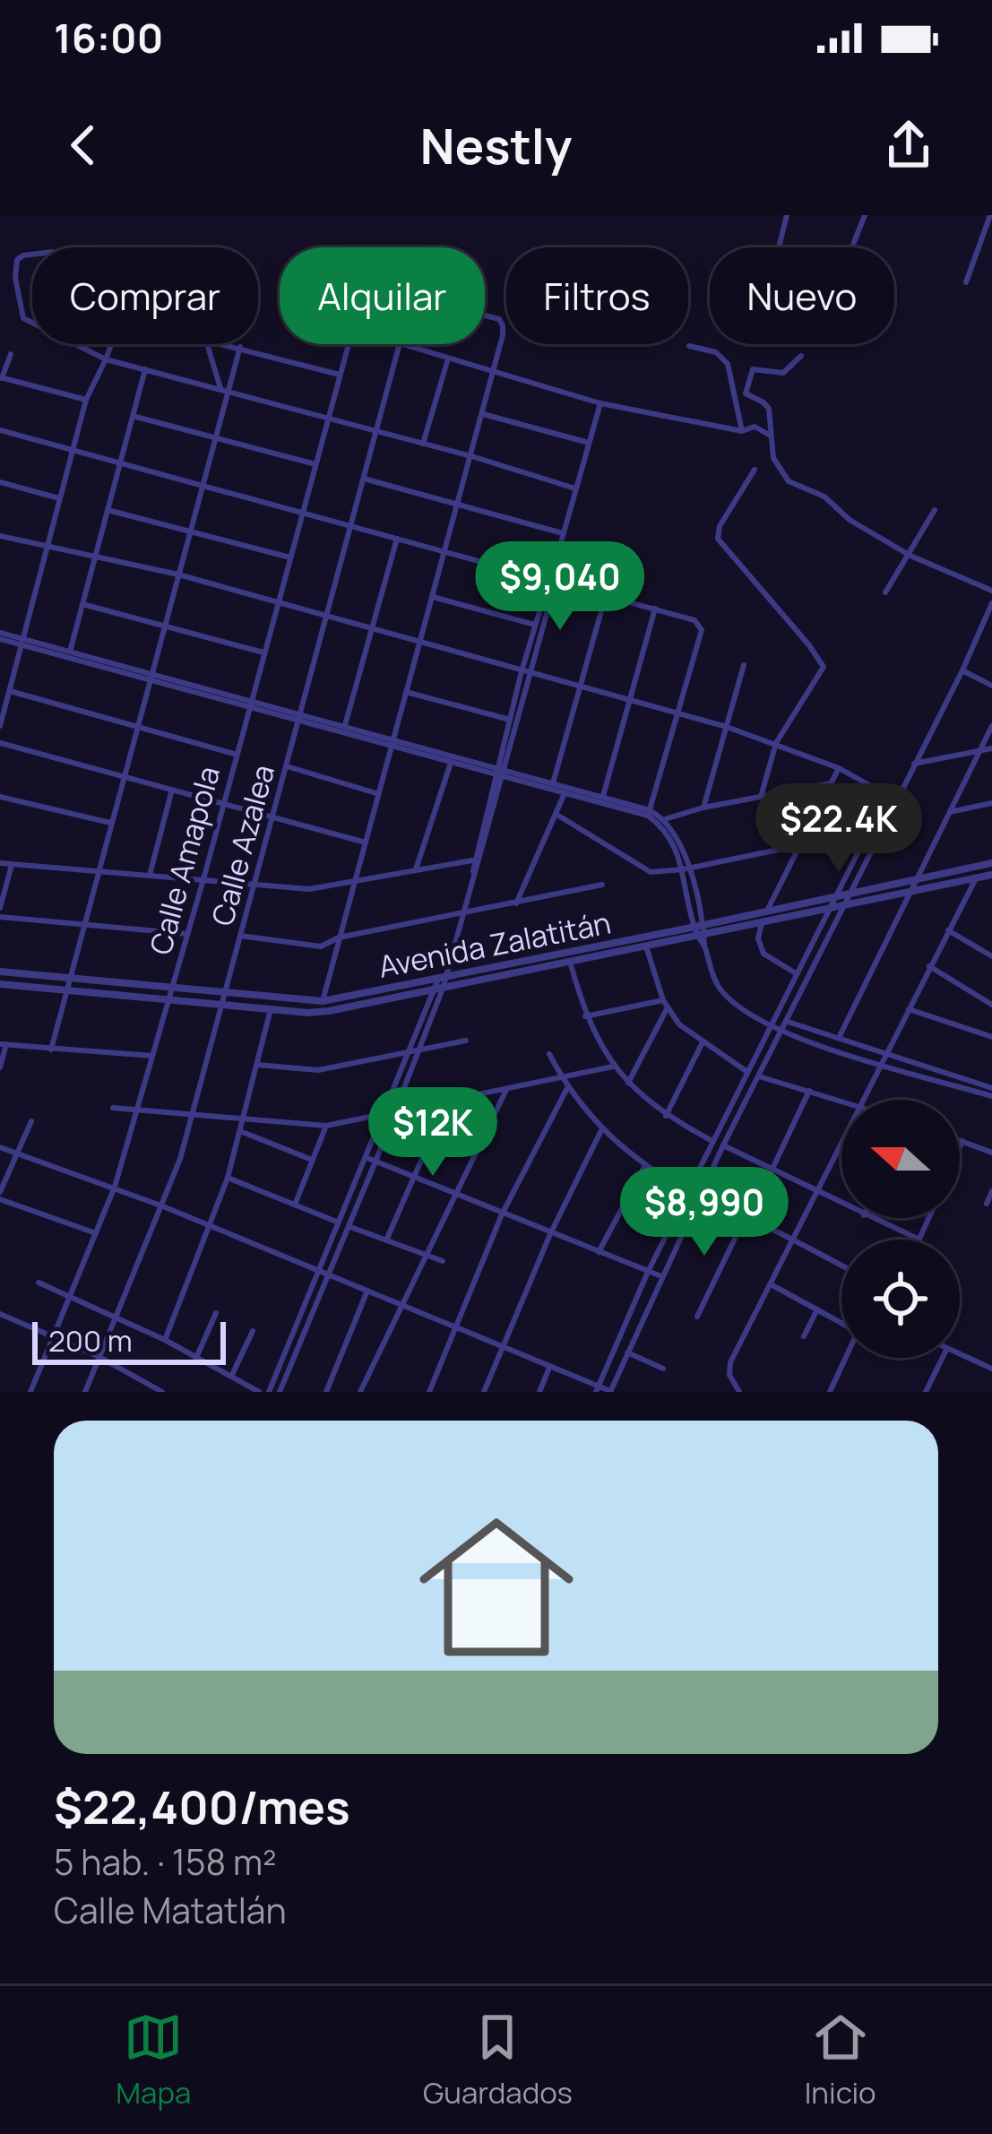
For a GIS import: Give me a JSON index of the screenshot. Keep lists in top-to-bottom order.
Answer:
{
  "streets": {
    "street": ["Calle Azalea", "Calle Amapola", "Avenida Zalatitán"]
  },
  "crossings": [
    ["Calle Azalea", "Avenida Zalatitán"],
    ["Calle Amapola", "Avenida Zalatitán"]
  ],
  "scale_bar": "200 m",
  "north": "left",
  "page": {
    "status": "16:00",
    "header": "Nestly",
    "chip": [
      "Comprar",
      "Alquilar",
      "Filtros",
      "Nuevo"
    ],
    "price": [
      "$9,040",
      "$22.4K",
      "$12K",
      "$8,990"
    ],
    "scale": "200 m",
    "list": [
      {
        "name": "$22,400/mes",
        "note": "5 hab. · 158 m² · Calle Matatlán"
      }
    ],
    "tabs": ["Mapa", "Guardados", "Inicio"]
  }
}
